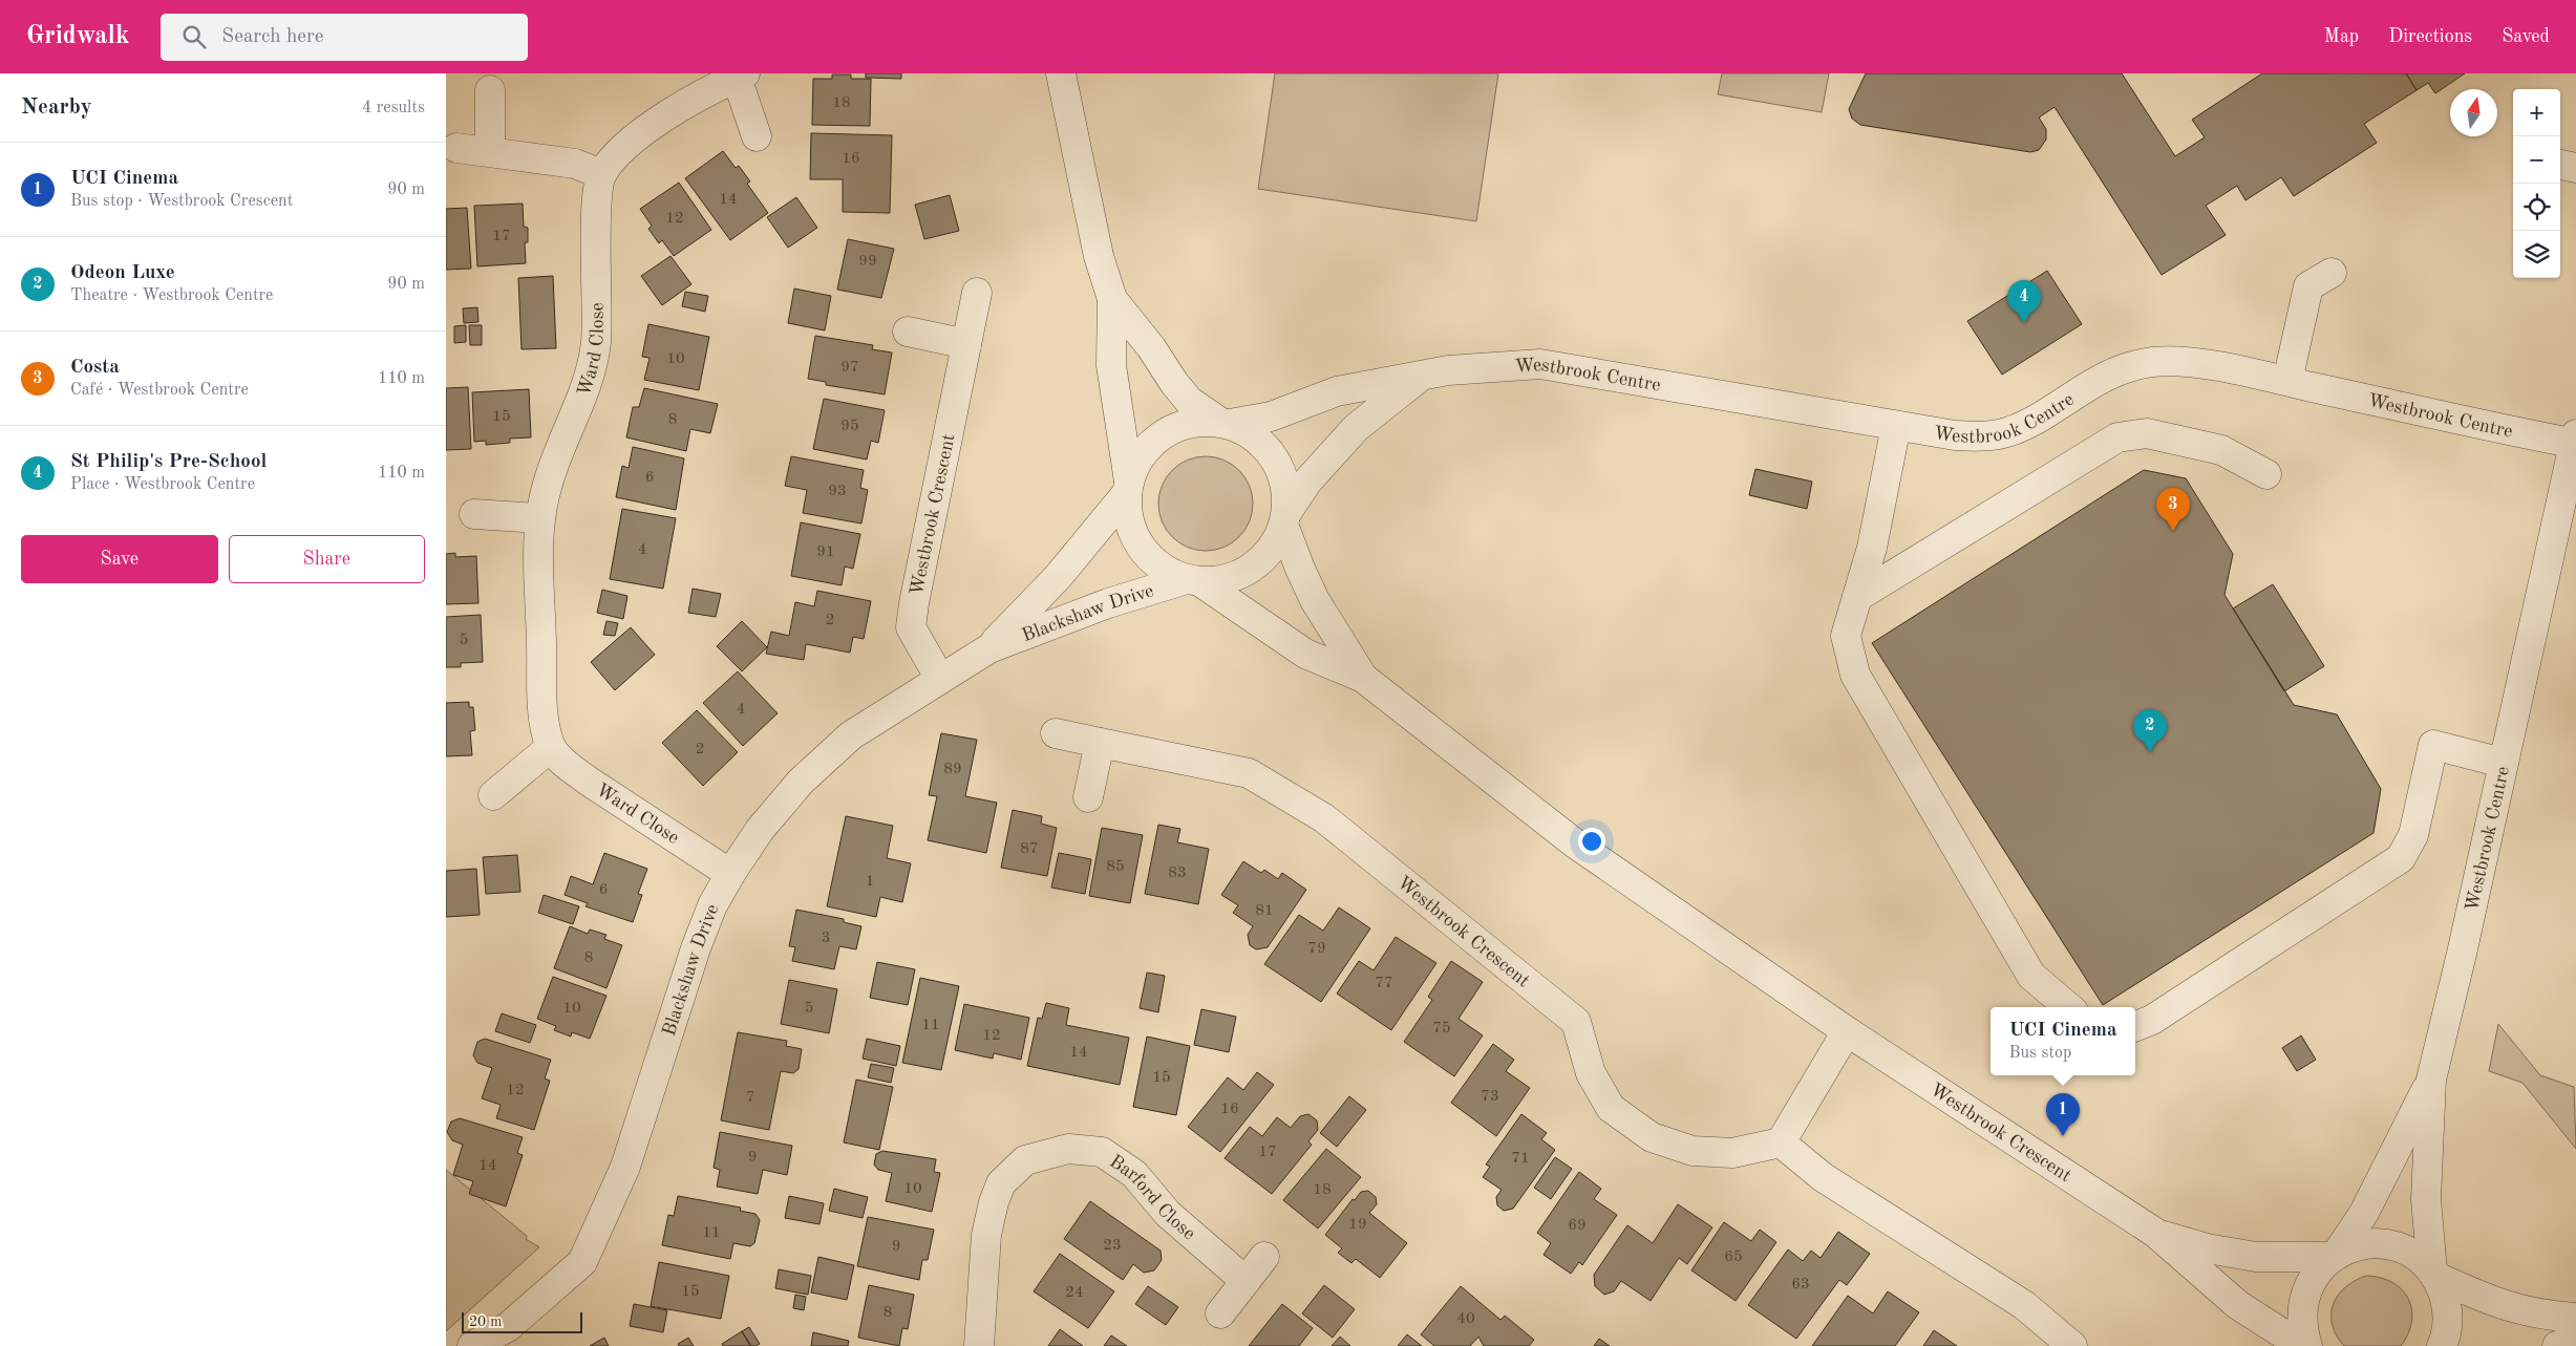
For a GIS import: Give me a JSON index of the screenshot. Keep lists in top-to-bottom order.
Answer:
{
  "streets": {
    "street": [
      "Ward Close",
      "Westbrook Centre",
      "Westbrook Crescent",
      "Blackshaw Drive",
      "Barford Close"
    ]
  },
  "crossings": [
    ["Ward Close", "Blackshaw Drive"],
    ["Westbrook Centre", "Westbrook Crescent"],
    ["Westbrook Centre", "Blackshaw Drive"],
    ["Westbrook Crescent", "Blackshaw Drive"]
  ],
  "house_numbers": [
    "18",
    "16",
    "14",
    "12",
    "17",
    "99",
    "10",
    "97",
    "15",
    "8",
    "95",
    "6",
    "93",
    "4",
    "91",
    "2",
    "5",
    "4",
    "2",
    "89",
    "87",
    "85",
    "83",
    "1",
    "6",
    "81",
    "3",
    "79",
    "8",
    "77",
    "10",
    "5",
    "11",
    "75",
    "12",
    "14",
    "15",
    "12",
    "73",
    "7",
    "16",
    "17",
    "9",
    "71",
    "14",
    "10",
    "18",
    "19",
    "69",
    "11",
    "23",
    "9",
    "65",
    "63",
    "15",
    "24",
    "8",
    "40"
  ],
  "scale_bar": "20 m",
  "north": "top",
  "page": {
    "header": "Gridwalk",
    "search": "Search here",
    "nav": ["Map", "Directions", "Saved"],
    "heading": ["Nearby", "4 results"],
    "map_buttons": ["+", "−"],
    "list": [
      {
        "mark": "1",
        "name": "UCI Cinema",
        "note": "Bus stop · Westbrook Crescent",
        "value": "90 m"
      },
      {
        "mark": "2",
        "name": "Odeon Luxe",
        "note": "Theatre · Westbrook Centre",
        "value": "90 m"
      },
      {
        "mark": "3",
        "name": "Costa",
        "note": "Café · Westbrook Centre",
        "value": "110 m"
      },
      {
        "mark": "4",
        "name": "St Philip's Pre-School",
        "note": "Place · Westbrook Centre",
        "value": "110 m"
      }
    ],
    "pins": [
      "4",
      "3",
      "2",
      "1"
    ],
    "buttons": ["Save", "Share"],
    "popup": ["UCI Cinema", "Bus stop"],
    "scale": "20 m"
  }
}
